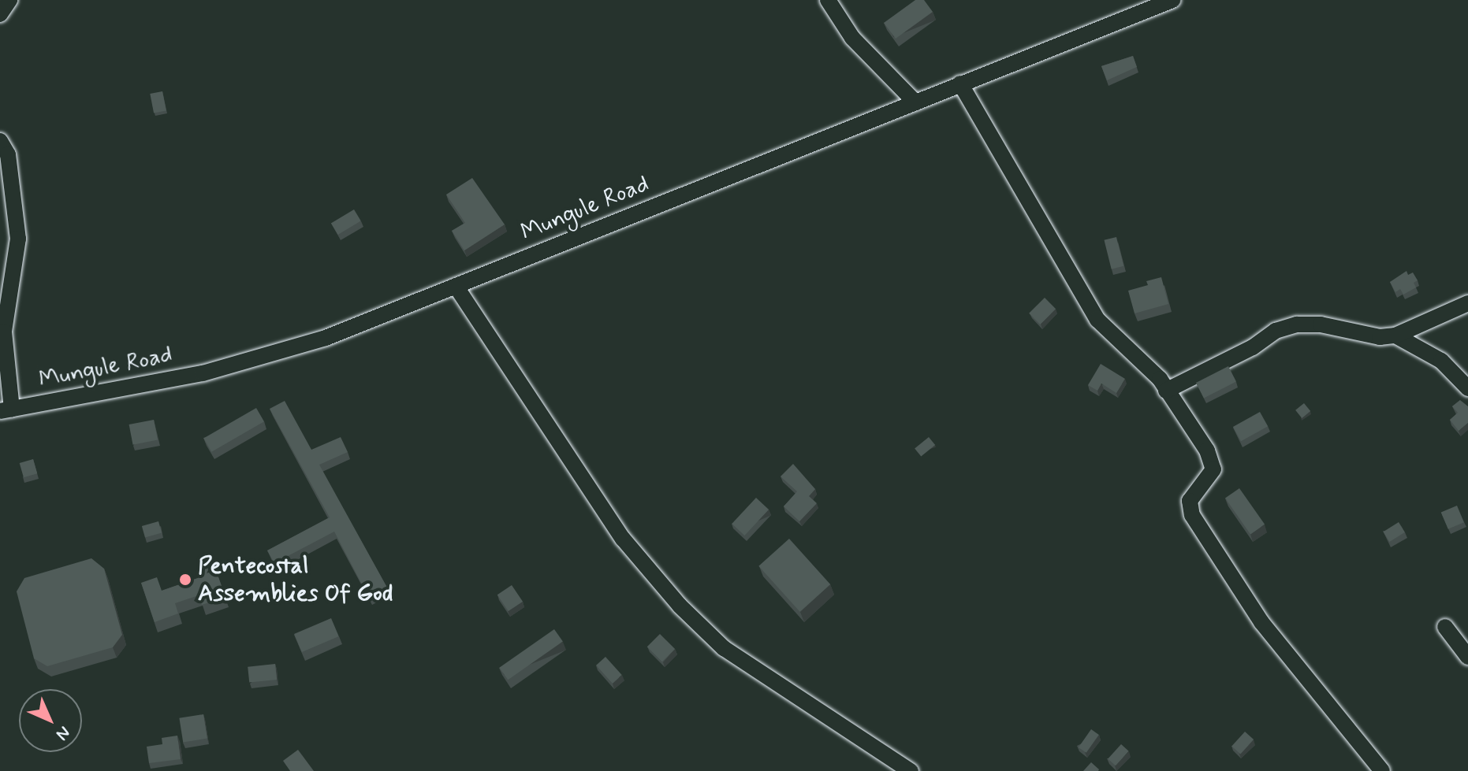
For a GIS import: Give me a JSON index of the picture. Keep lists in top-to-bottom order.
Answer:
{
  "streets": {
    "street": ["Mungule Road"]
  },
  "places": ["Pentecostal Assemblies Of God"],
  "north": "bottom right"
}
